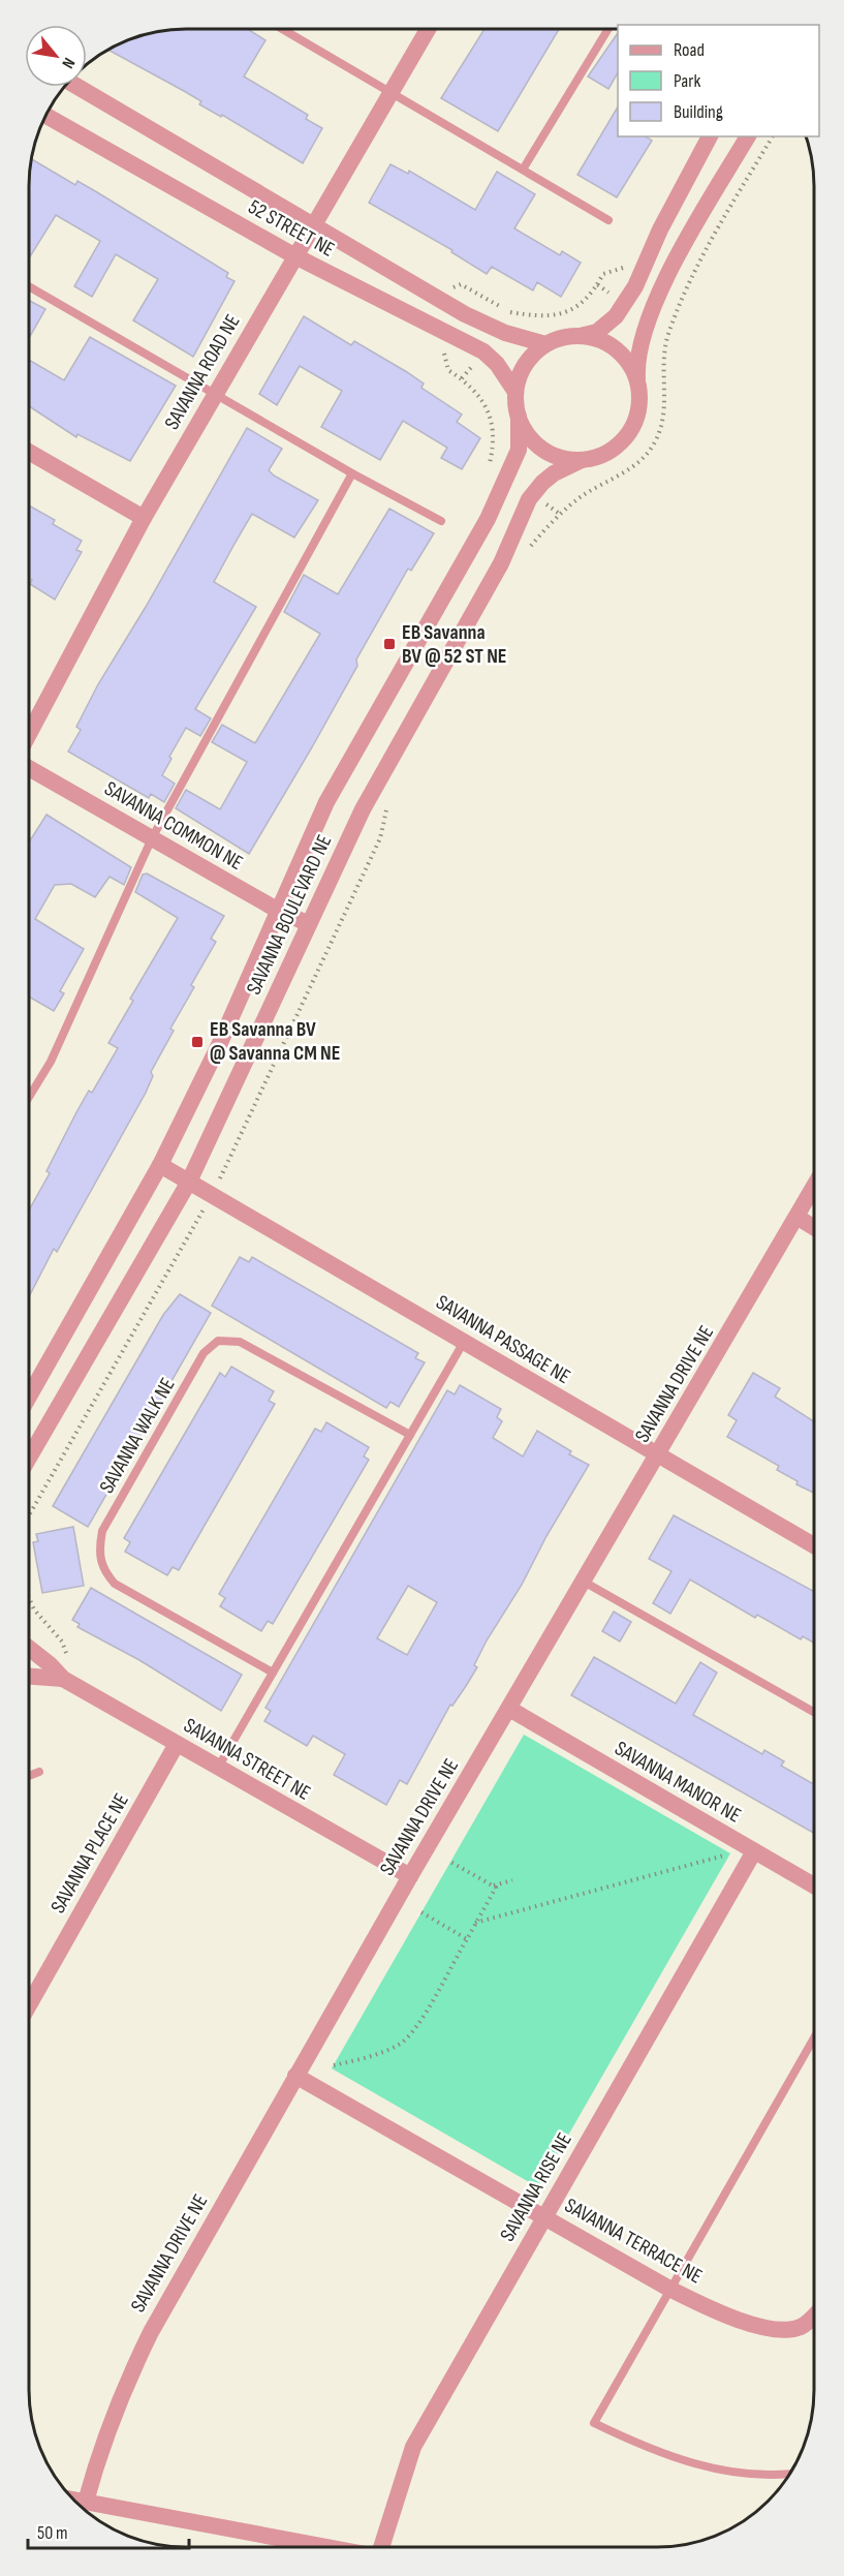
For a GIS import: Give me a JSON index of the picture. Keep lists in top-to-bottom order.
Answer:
{
  "streets": {
    "street": [
      "52 STREET NE",
      "SAVANNA ROAD NE",
      "SAVANNA COMMON NE",
      "SAVANNA BOULEVARD NE",
      "SAVANNA PASSAGE NE",
      "SAVANNA DRIVE NE",
      "SAVANNA STREET NE",
      "SAVANNA MANOR NE",
      "SAVANNA PLACE NE",
      "SAVANNA RISE NE",
      "SAVANNA TERRACE NE"
    ],
    "lane": ["SAVANNA WALK NE"]
  },
  "crossings": [
    ["52 STREET NE", "SAVANNA ROAD NE"],
    ["52 STREET NE", "SAVANNA BOULEVARD NE"],
    ["SAVANNA COMMON NE", "SAVANNA BOULEVARD NE"],
    ["SAVANNA BOULEVARD NE", "SAVANNA PASSAGE NE"],
    ["SAVANNA PASSAGE NE", "SAVANNA DRIVE NE"],
    ["SAVANNA DRIVE NE", "SAVANNA STREET NE"],
    ["SAVANNA DRIVE NE", "SAVANNA MANOR NE"],
    ["SAVANNA DRIVE NE", "SAVANNA TERRACE NE"],
    ["SAVANNA STREET NE", "SAVANNA PLACE NE"],
    ["SAVANNA MANOR NE", "SAVANNA RISE NE"],
    ["SAVANNA RISE NE", "SAVANNA TERRACE NE"]
  ],
  "places": {
    "transit": ["EB Savanna BV @ 52 ST NE", "EB Savanna BV @ Savanna CM NE"]
  },
  "legend": ["Road", "Park", "Building"],
  "scale_bar": "50 m",
  "north": "bottom right"
}
